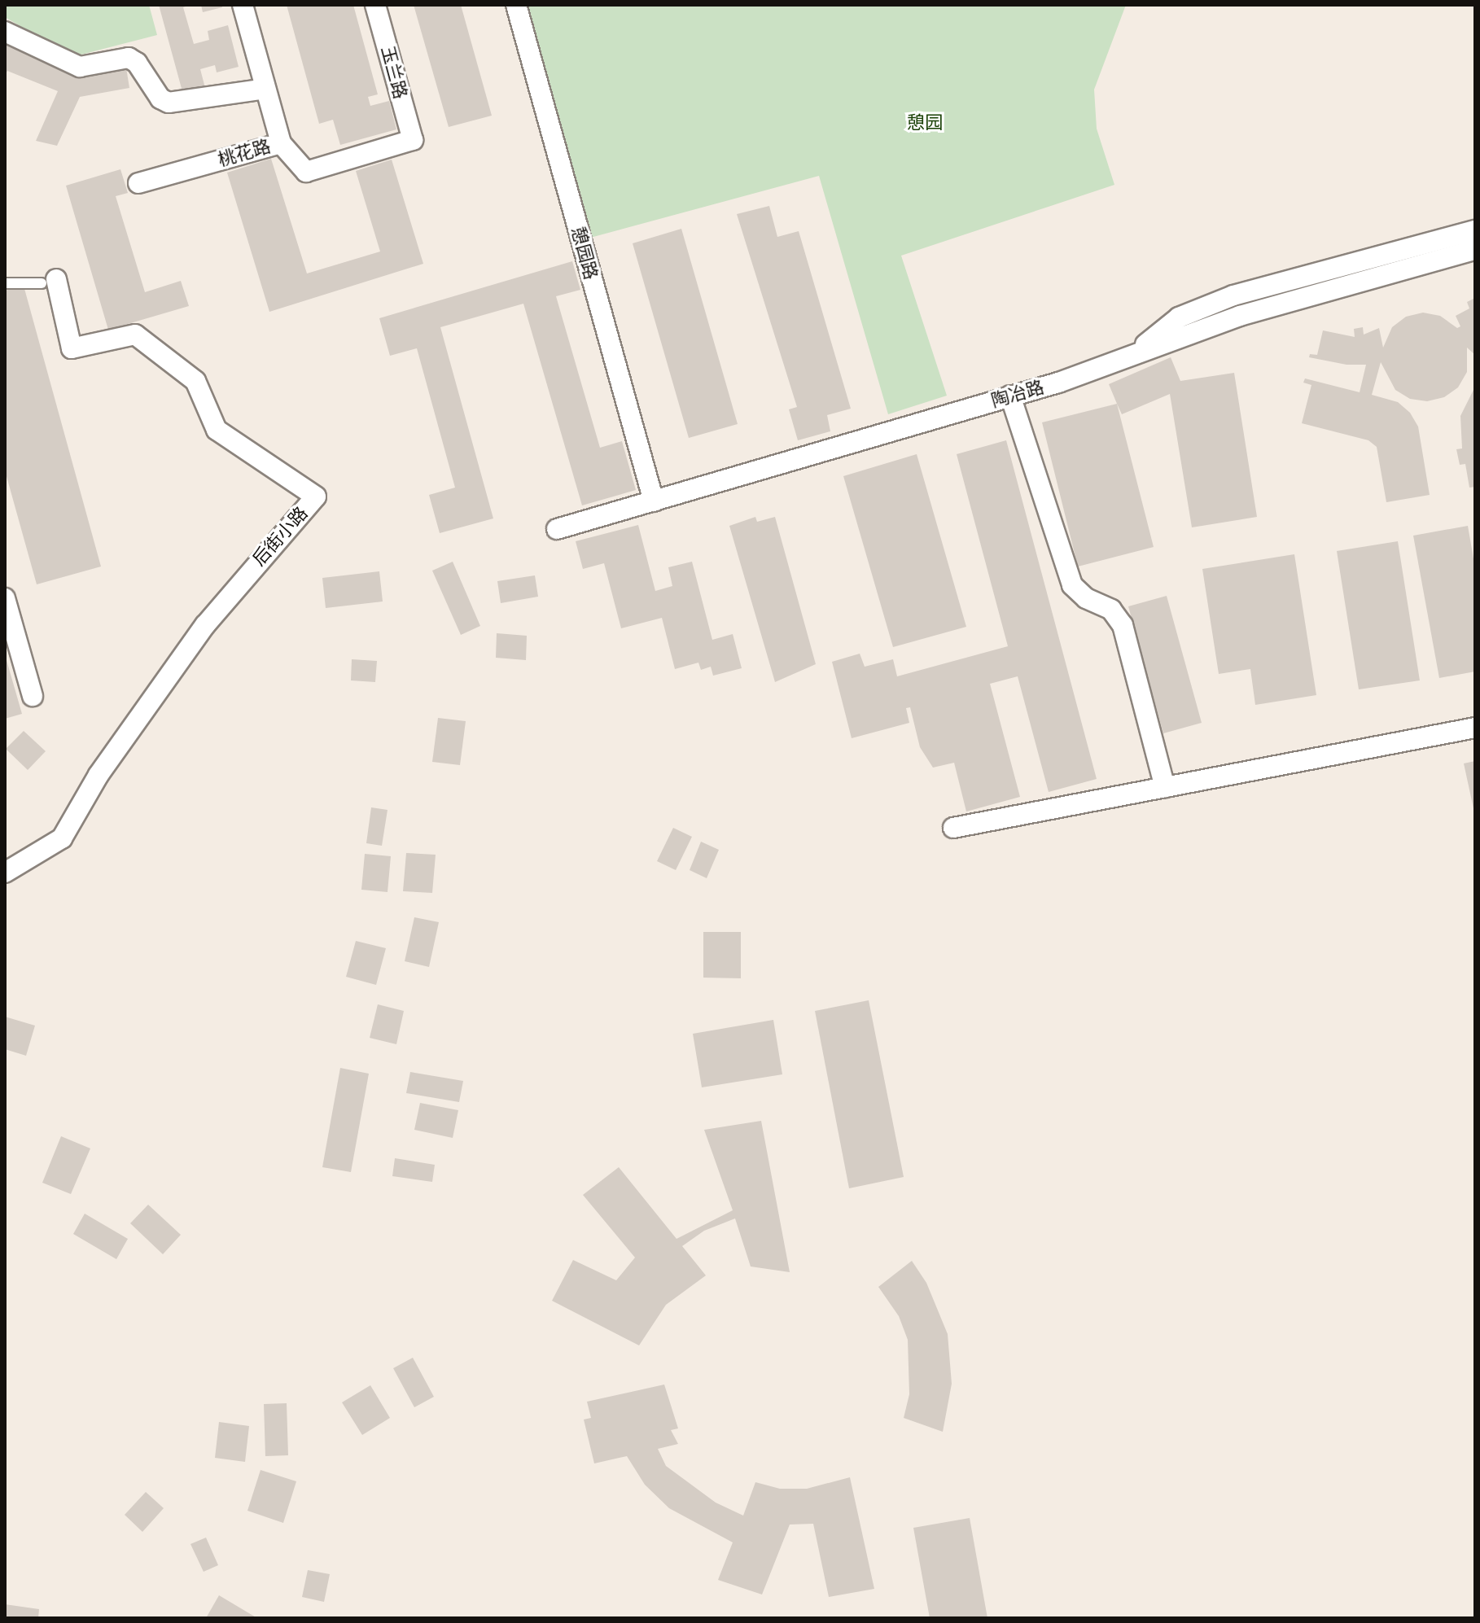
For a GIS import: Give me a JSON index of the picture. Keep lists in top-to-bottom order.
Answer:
{
  "streets": {
    "street": [
      "玉兰路",
      "桃花路",
      "憩园路",
      "陶冶路",
      "后街小路"
    ]
  },
  "crossings": [
    ["玉兰路", "桃花路"],
    ["憩园路", "陶冶路"]
  ],
  "parks": ["憩园"]
}
